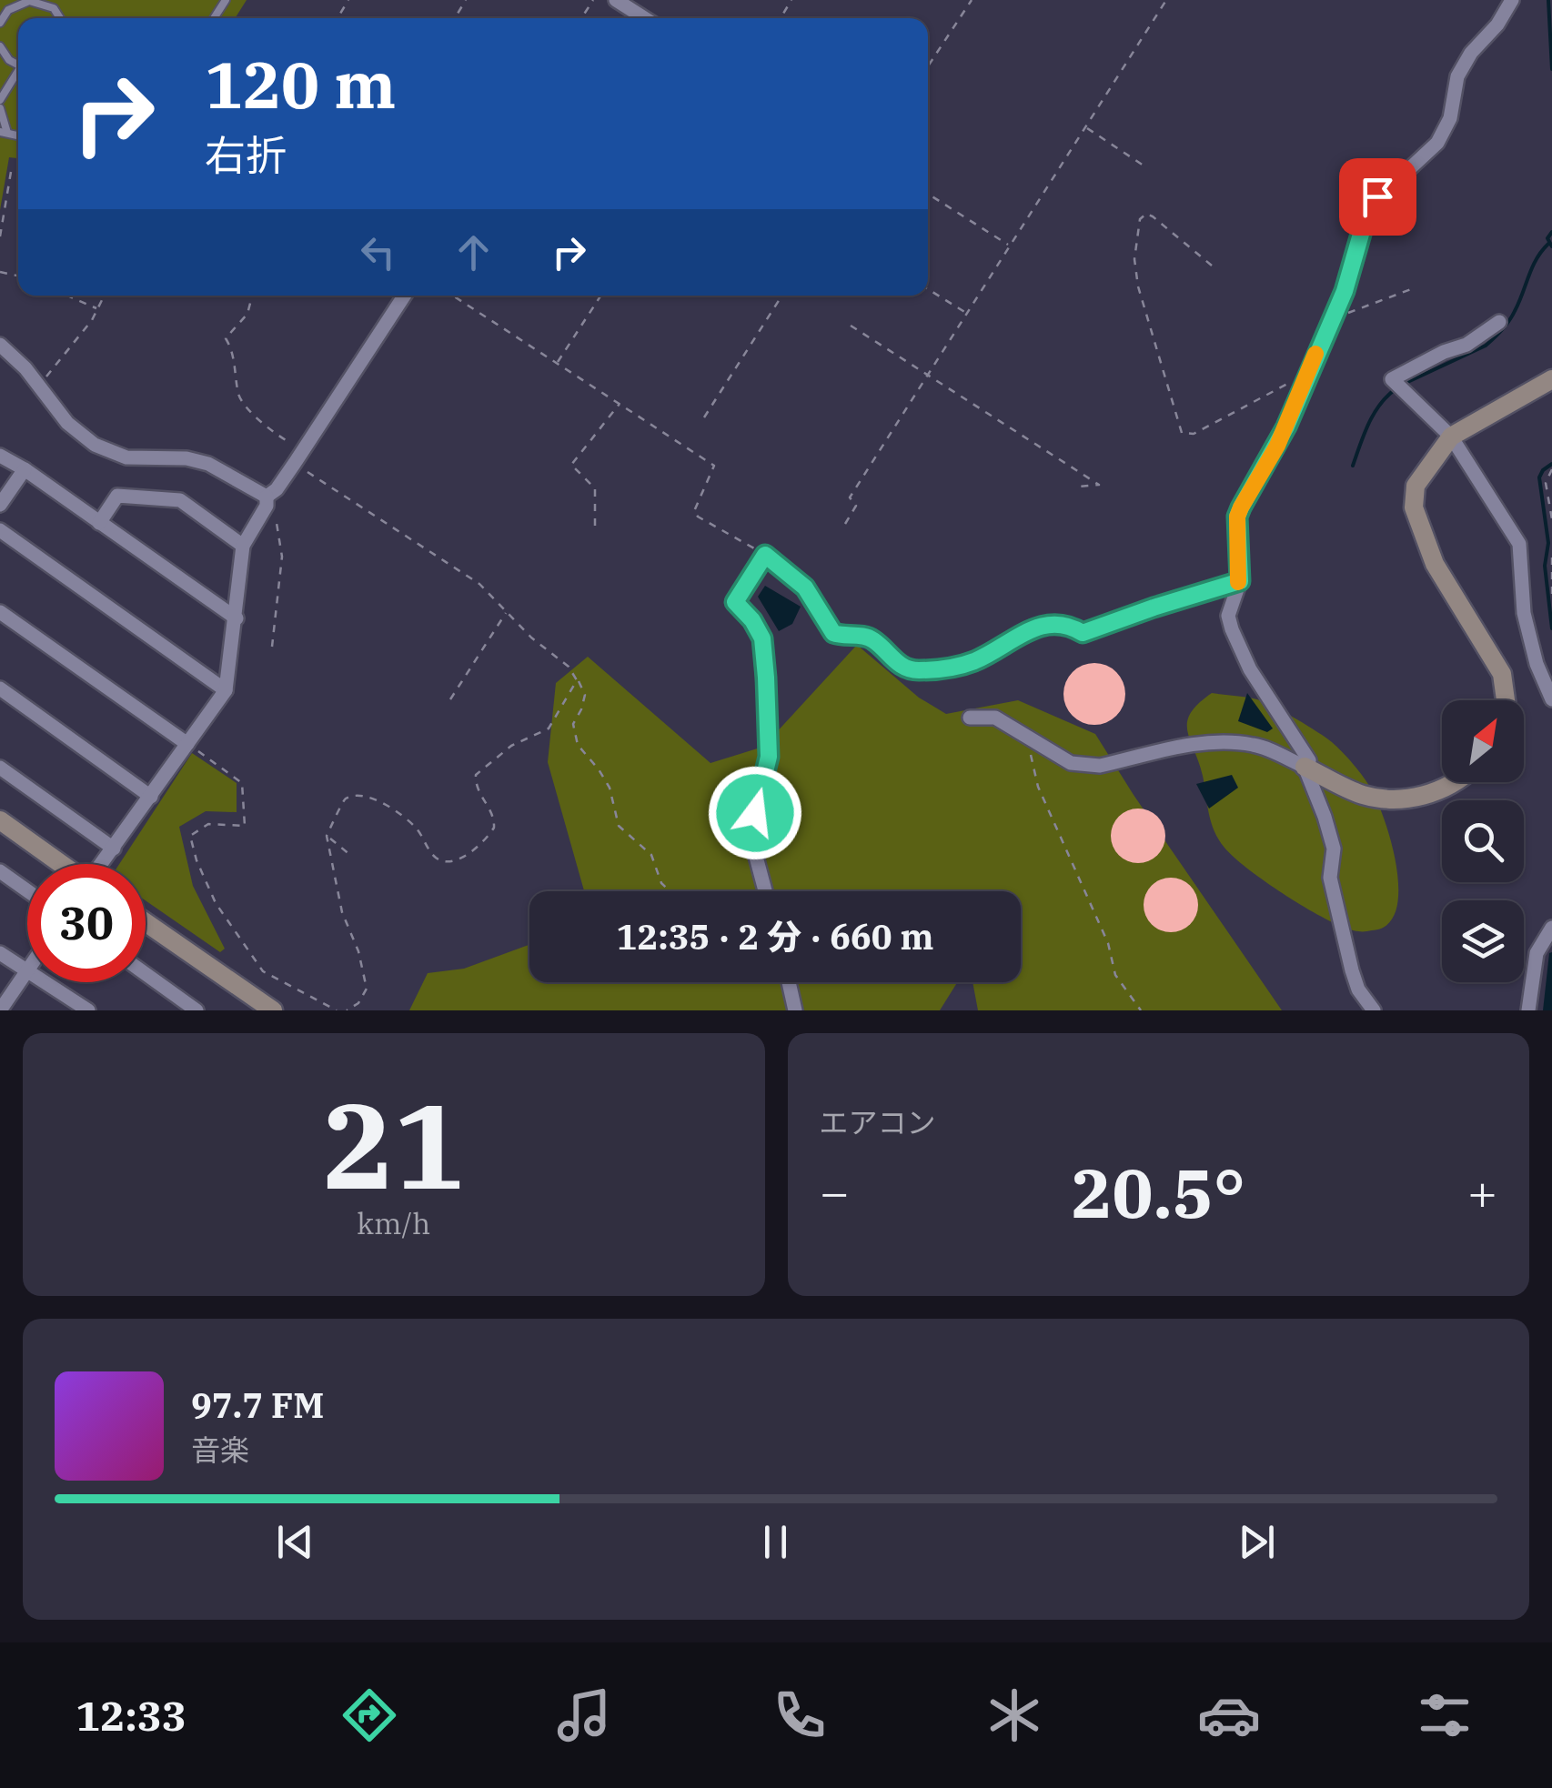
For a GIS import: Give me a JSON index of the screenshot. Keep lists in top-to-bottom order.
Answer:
{
  "north": "top right",
  "page": {
    "turn": ["120 m", "右折"],
    "limit": "30",
    "trip": "12:35 · 2 分 · 660 m",
    "tile": [
      ["21", "km/h"],
      "エアコン"
    ],
    "heat": ["−", "20.5°", "+"],
    "song": ["97.7 FM", "音楽"],
    "tabs": "12:33"
  }
}
